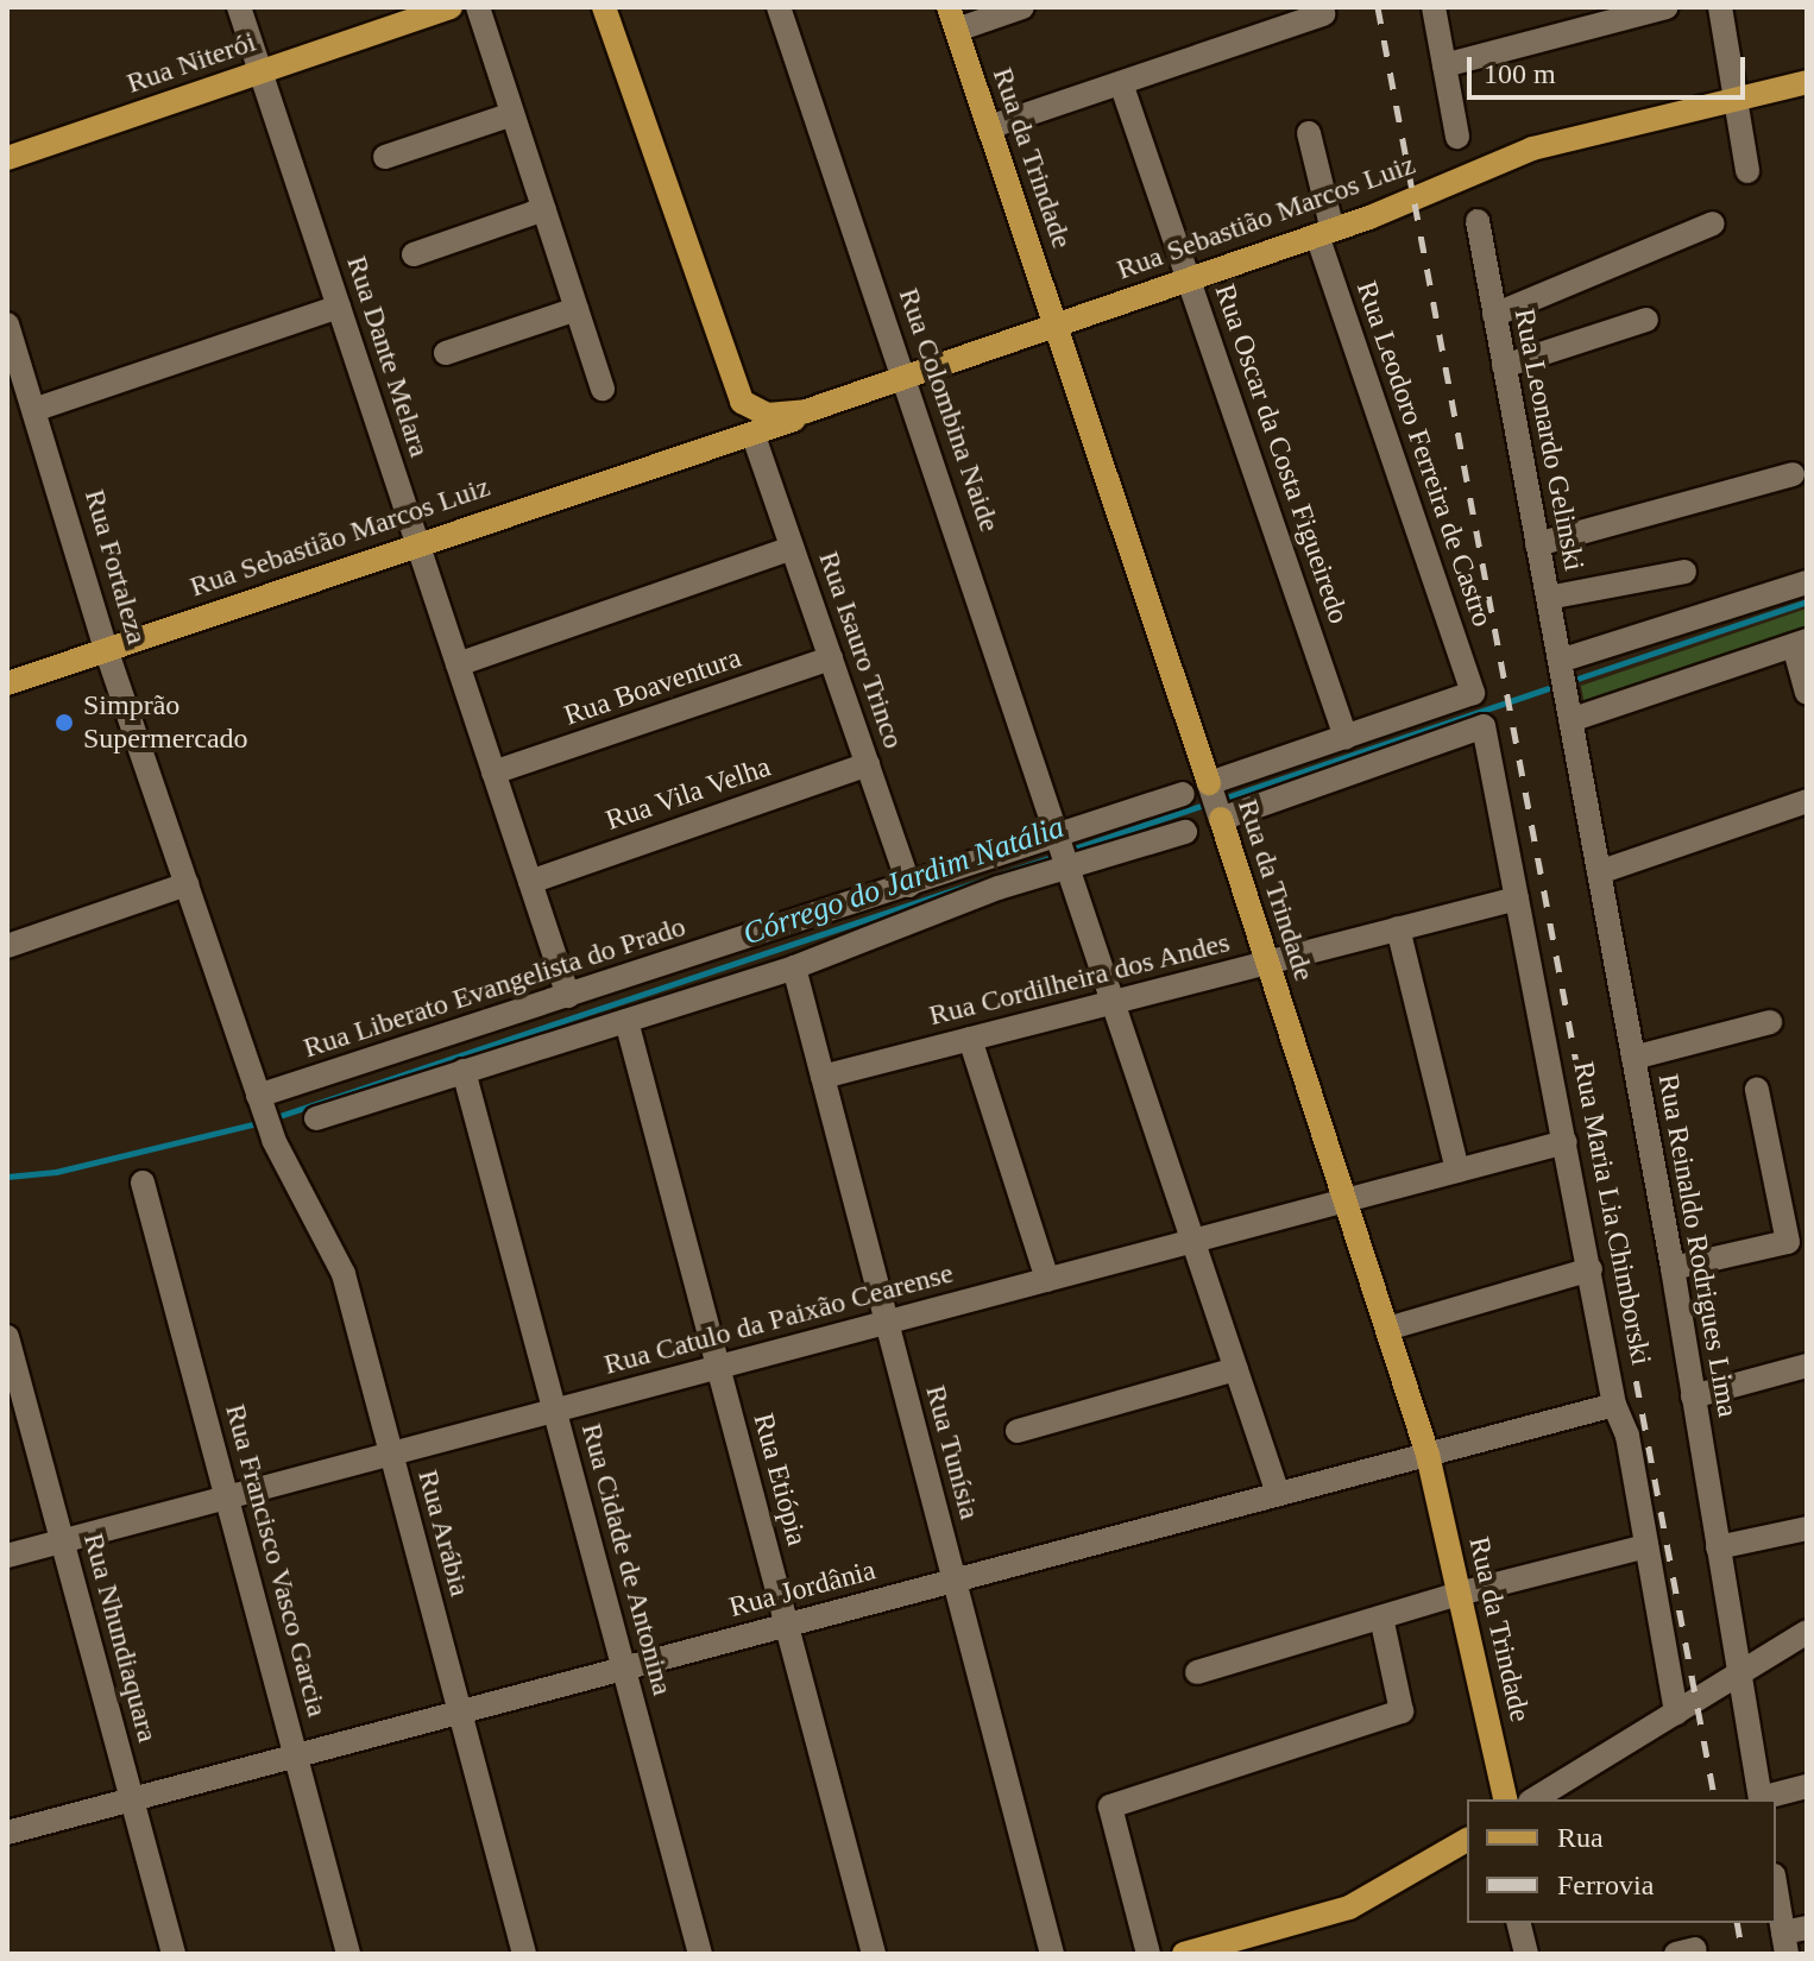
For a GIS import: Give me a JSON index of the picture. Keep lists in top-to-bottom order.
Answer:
{
  "streets": {
    "main road": ["Rua Niterói", "Rua da Trindade", "Rua Sebastião Marcos Luiz"],
    "street": [
      "Rua Dante Melara",
      "Rua Colombina Naide",
      "Rua Leonardo Gelinski",
      "Rua Oscar da Costa Figueiredo",
      "Rua Leodoro Ferreira de Castro",
      "Rua Fortaleza",
      "Rua Isauro Trinco",
      "Rua Boaventura",
      "Rua Vila Velha",
      "Rua Cordilheira dos Andes",
      "Rua Liberato Evangelista do Prado",
      "Rua Maria Lia Chimborski",
      "Rua Reinaldo Rodrigues Lima",
      "Rua Catulo da Paixão Cearense",
      "Rua Tunísia",
      "Rua Etiópia",
      "Rua Arábia",
      "Rua Cidade de Antonina",
      "Rua Francisco Vasco Garcia",
      "Rua Jordânia",
      "Rua Nhundiaquara"
    ]
  },
  "crossings": [
    ["Rua Niterói", "Rua Dante Melara"],
    ["Rua da Trindade", "Rua Sebastião Marcos Luiz"],
    ["Rua da Trindade", "Rua Cordilheira dos Andes"],
    ["Rua da Trindade", "Rua Maria Lia Chimborski"],
    ["Rua da Trindade", "Rua Catulo da Paixão Cearense"],
    ["Rua da Trindade", "Rua Jordânia"],
    ["Rua Sebastião Marcos Luiz", "Rua Dante Melara"],
    ["Rua Sebastião Marcos Luiz", "Rua Colombina Naide"],
    ["Rua Sebastião Marcos Luiz", "Rua Oscar da Costa Figueiredo"],
    ["Rua Sebastião Marcos Luiz", "Rua Leodoro Ferreira de Castro"],
    ["Rua Sebastião Marcos Luiz", "Rua Fortaleza"],
    ["Rua Sebastião Marcos Luiz", "Rua Isauro Trinco"],
    ["Rua Dante Melara", "Rua Boaventura"],
    ["Rua Dante Melara", "Rua Vila Velha"],
    ["Rua Dante Melara", "Rua Liberato Evangelista do Prado"],
    ["Rua Colombina Naide", "Rua Cordilheira dos Andes"],
    ["Rua Colombina Naide", "Rua Liberato Evangelista do Prado"],
    ["Rua Colombina Naide", "Rua Catulo da Paixão Cearense"],
    ["Rua Colombina Naide", "Rua Jordânia"],
    ["Rua Leonardo Gelinski", "Rua Reinaldo Rodrigues Lima"],
    ["Rua Oscar da Costa Figueiredo", "Rua Leodoro Ferreira de Castro"],
    ["Rua Fortaleza", "Rua Liberato Evangelista do Prado"],
    ["Rua Fortaleza", "Rua Arábia"],
    ["Rua Isauro Trinco", "Rua Boaventura"],
    ["Rua Isauro Trinco", "Rua Vila Velha"],
    ["Rua Isauro Trinco", "Rua Liberato Evangelista do Prado"],
    ["Rua Cordilheira dos Andes", "Rua Maria Lia Chimborski"],
    ["Rua Cordilheira dos Andes", "Rua Tunísia"],
    ["Rua Liberato Evangelista do Prado", "Rua Arábia"],
    ["Rua Maria Lia Chimborski", "Rua Catulo da Paixão Cearense"],
    ["Rua Maria Lia Chimborski", "Rua Jordânia"],
    ["Rua Catulo da Paixão Cearense", "Rua Tunísia"],
    ["Rua Catulo da Paixão Cearense", "Rua Etiópia"],
    ["Rua Catulo da Paixão Cearense", "Rua Arábia"],
    ["Rua Catulo da Paixão Cearense", "Rua Cidade de Antonina"],
    ["Rua Catulo da Paixão Cearense", "Rua Francisco Vasco Garcia"],
    ["Rua Catulo da Paixão Cearense", "Rua Nhundiaquara"],
    ["Rua Tunísia", "Rua Jordânia"],
    ["Rua Etiópia", "Rua Jordânia"],
    ["Rua Arábia", "Rua Jordânia"],
    ["Rua Cidade de Antonina", "Rua Jordânia"],
    ["Rua Francisco Vasco Garcia", "Rua Jordânia"],
    ["Rua Jordânia", "Rua Nhundiaquara"]
  ],
  "water": ["Córrego do Jardim Natália"],
  "places": ["Simprão Supermercado"],
  "legend": ["Rua", "Ferrovia"],
  "scale_bar": "100 m"
}
